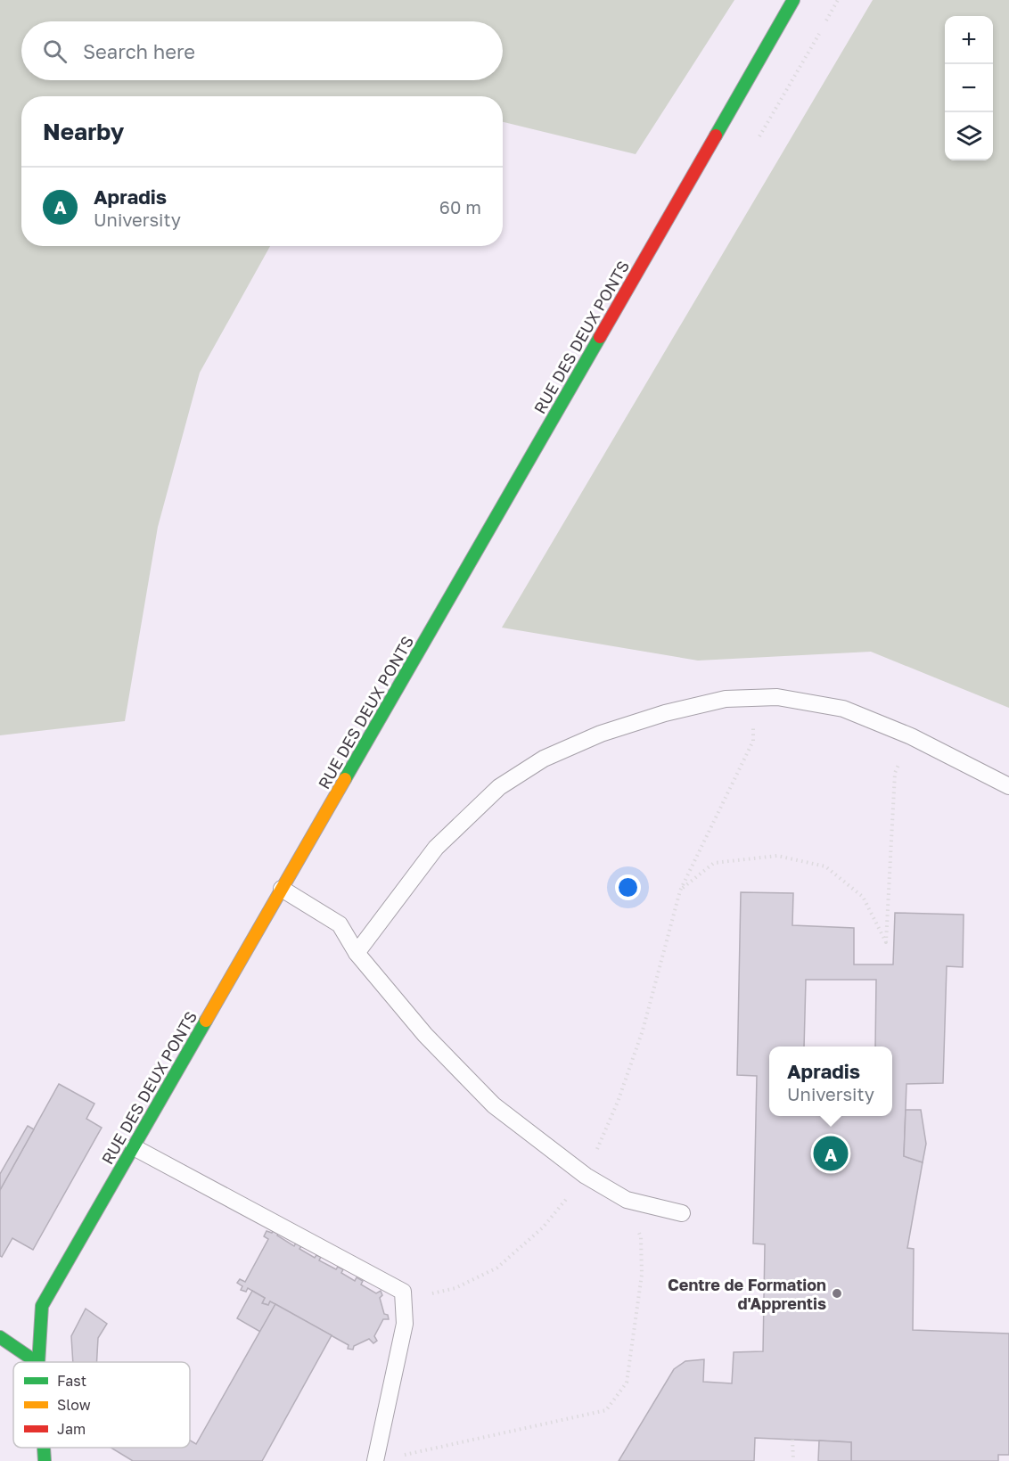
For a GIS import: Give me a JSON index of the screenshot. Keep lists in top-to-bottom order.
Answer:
{
  "streets": {
    "street": ["RUE DES DEUX PONTS"]
  },
  "places": ["Centre de Formation d'Apprentis"],
  "legend": ["Fast", "Slow", "Jam"],
  "page": {
    "map_buttons": ["+", "−"],
    "search": "Search here",
    "heading": "Nearby",
    "list": [
      {
        "mark": "A",
        "name": "Apradis",
        "note": "University",
        "value": "60 m"
      }
    ],
    "popup": ["Apradis", "University"],
    "pins": "A"
  }
}
